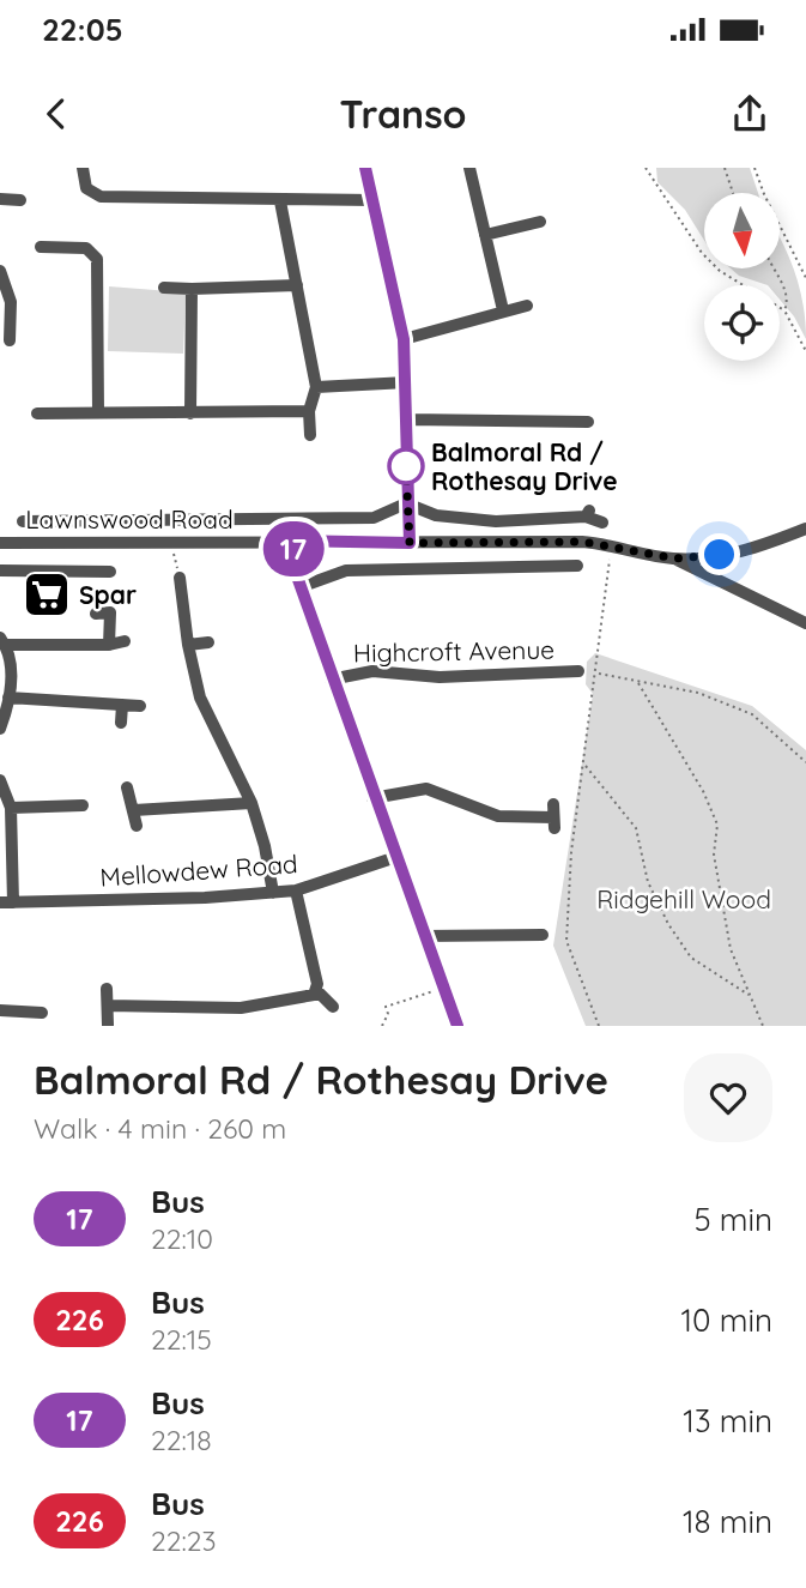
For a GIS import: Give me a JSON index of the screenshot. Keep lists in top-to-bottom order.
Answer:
{
  "streets": {
    "street": ["Lawnswood Road", "Highcroft Avenue", "Mellowdew Road"]
  },
  "parks": ["Ridgehill Wood"],
  "places": {
    "other": ["Balmoral Rd / Rothesay Drive"],
    "supermarket": ["Spar"]
  },
  "lines": ["bus line 17"],
  "north": "bottom",
  "page": {
    "status": "22:05",
    "header": "Transo",
    "on_map": "17",
    "heading": ["Balmoral Rd / Rothesay Drive", "Walk · 4 min · 260 m"],
    "list": [
      {
        "mark": "17",
        "name": "Bus",
        "note": "22:10",
        "value": "5 min"
      },
      {
        "mark": "226",
        "name": "Bus",
        "note": "22:15",
        "value": "10 min"
      },
      {
        "mark": "17",
        "name": "Bus",
        "note": "22:18",
        "value": "13 min"
      },
      {
        "mark": "226",
        "name": "Bus",
        "note": "22:23",
        "value": "18 min"
      }
    ]
  }
}
